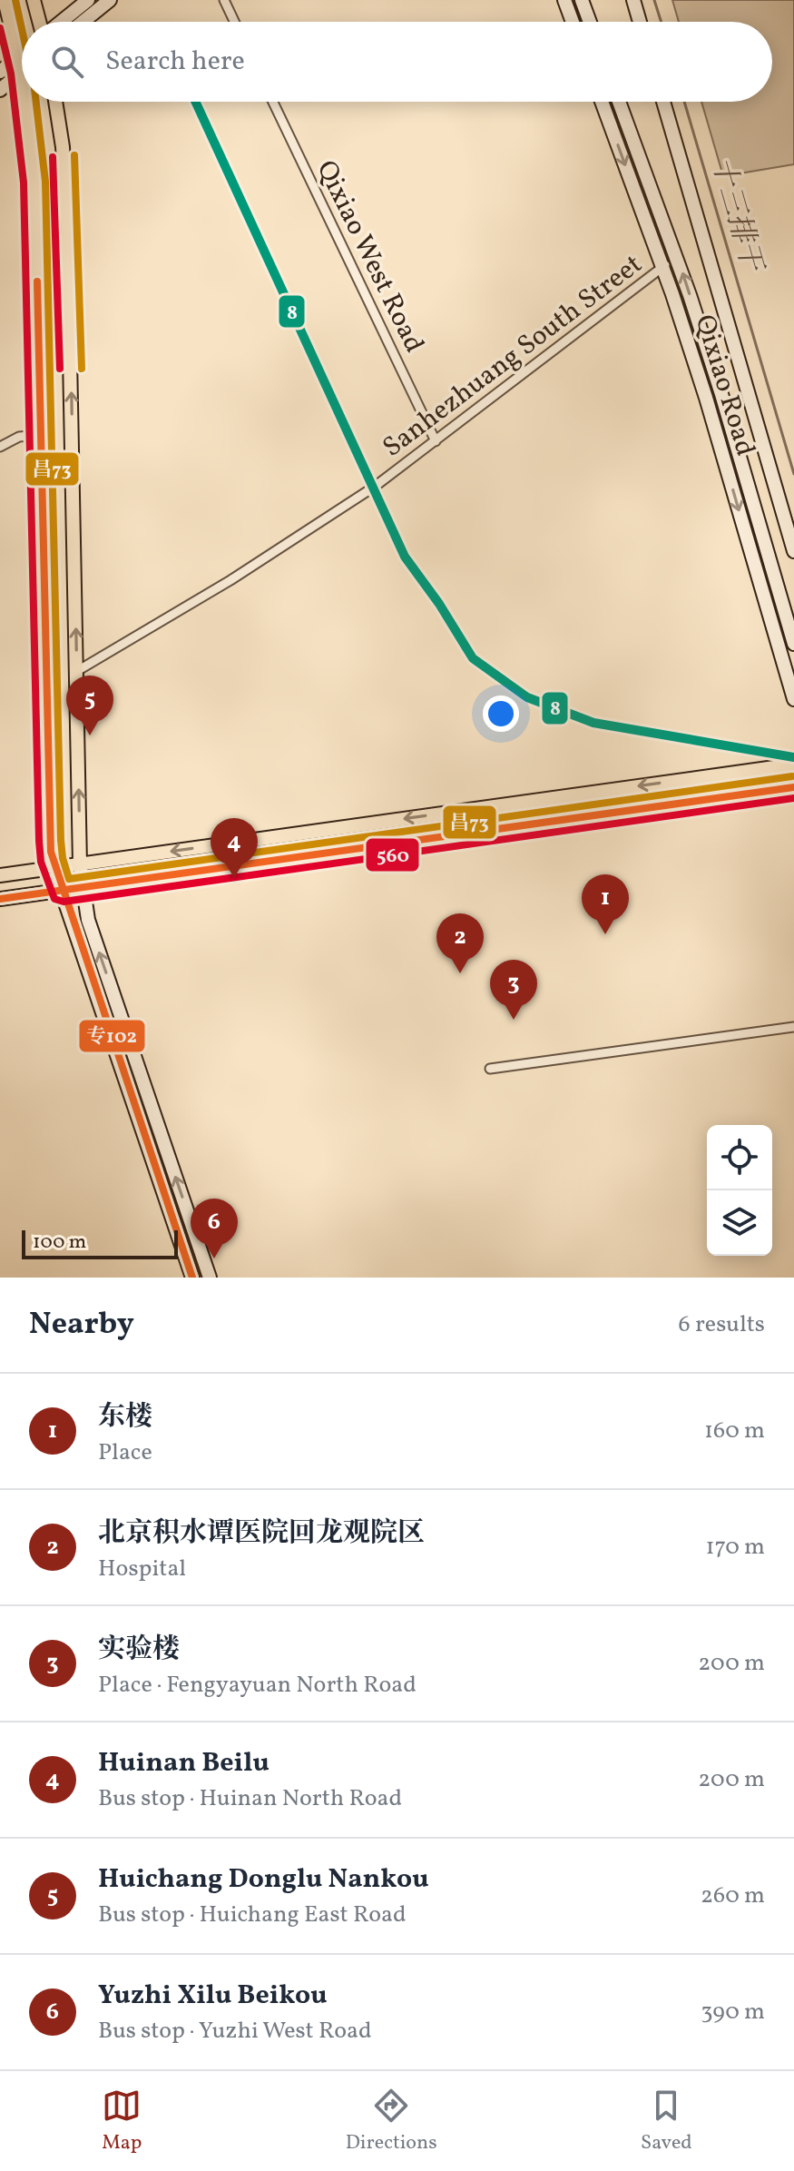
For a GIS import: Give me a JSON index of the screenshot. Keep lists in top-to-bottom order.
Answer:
{
  "streets": {
    "street": ["Qixiao West Road", "Sanhezhuang South Street", "Qixiao Road"]
  },
  "crossings": [
    ["Qixiao West Road", "Sanhezhuang South Street"],
    ["Sanhezhuang South Street", "Qixiao Road"]
  ],
  "water": ["十三排干"],
  "lines": [
    "transit line 昌73",
    "transit line 560",
    "transit line 8",
    "transit line 专102"
  ],
  "scale_bar": "100 m",
  "page": {
    "search": "Search here",
    "pins": [
      "5",
      "4",
      "1",
      "2",
      "3",
      "6"
    ],
    "scale": "100 m",
    "heading": ["Nearby", "6 results"],
    "list": [
      {
        "mark": "1",
        "name": "东楼",
        "note": "Place",
        "value": "160 m"
      },
      {
        "mark": "2",
        "name": "北京积水谭医院回龙观院区",
        "note": "Hospital",
        "value": "170 m"
      },
      {
        "mark": "3",
        "name": "实验楼",
        "note": "Place · Fengyayuan North Road",
        "value": "200 m"
      },
      {
        "mark": "4",
        "name": "Huinan Beilu",
        "note": "Bus stop · Huinan North Road",
        "value": "200 m"
      },
      {
        "mark": "5",
        "name": "Huichang Donglu Nankou",
        "note": "Bus stop · Huichang East Road",
        "value": "260 m"
      },
      {
        "mark": "6",
        "name": "Yuzhi Xilu Beikou",
        "note": "Bus stop · Yuzhi West Road",
        "value": "390 m"
      }
    ],
    "nav": ["Map", "Directions", "Saved"]
  }
}
